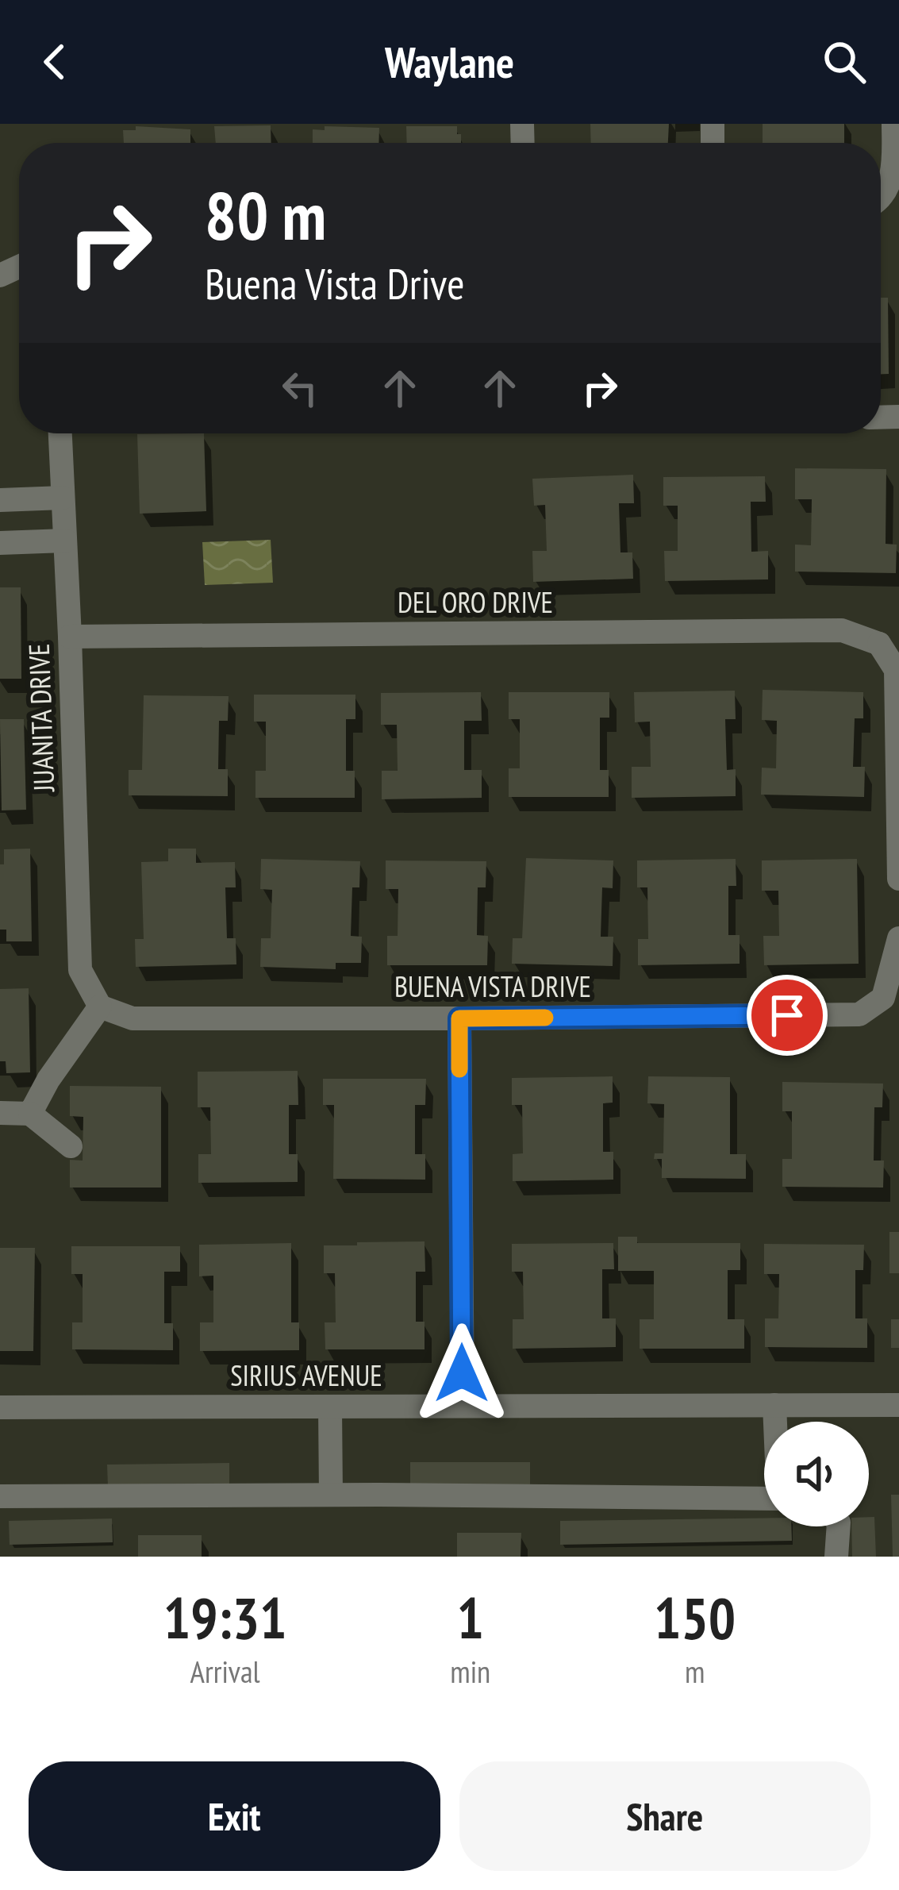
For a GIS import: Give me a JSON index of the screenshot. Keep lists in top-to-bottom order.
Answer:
{
  "streets": {
    "street": [
      "DEL ORO DRIVE",
      "JUANITA DRIVE",
      "BUENA VISTA DRIVE",
      "SIRIUS AVENUE"
    ]
  },
  "crossings": [
    ["DEL ORO DRIVE", "JUANITA DRIVE"],
    ["JUANITA DRIVE", "BUENA VISTA DRIVE"]
  ],
  "page": {
    "header": "Waylane",
    "turn": ["80 m", "Buena Vista Drive"],
    "eta": [
      "19:31",
      "Arrival",
      "1",
      "min",
      "150",
      "m"
    ],
    "buttons": ["Exit", "Share"]
  }
}
